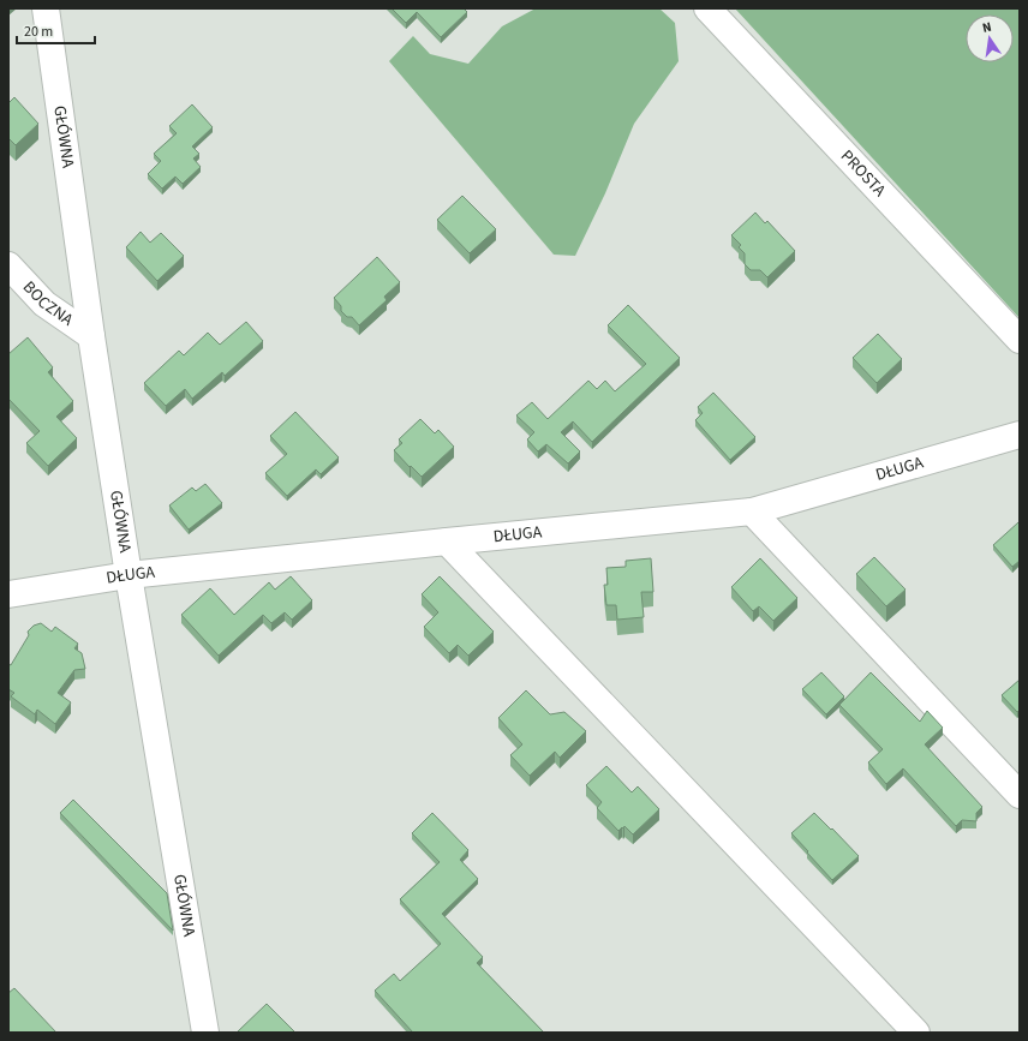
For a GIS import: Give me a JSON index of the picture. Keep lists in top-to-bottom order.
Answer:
{
  "streets": {
    "street": [
      "GŁÓWNA",
      "PROSTA",
      "BOCZNA",
      "DŁUGA"
    ]
  },
  "crossings": [
    ["GŁÓWNA", "BOCZNA"],
    ["GŁÓWNA", "DŁUGA"]
  ],
  "scale_bar": "20 m",
  "north": "top"
}
